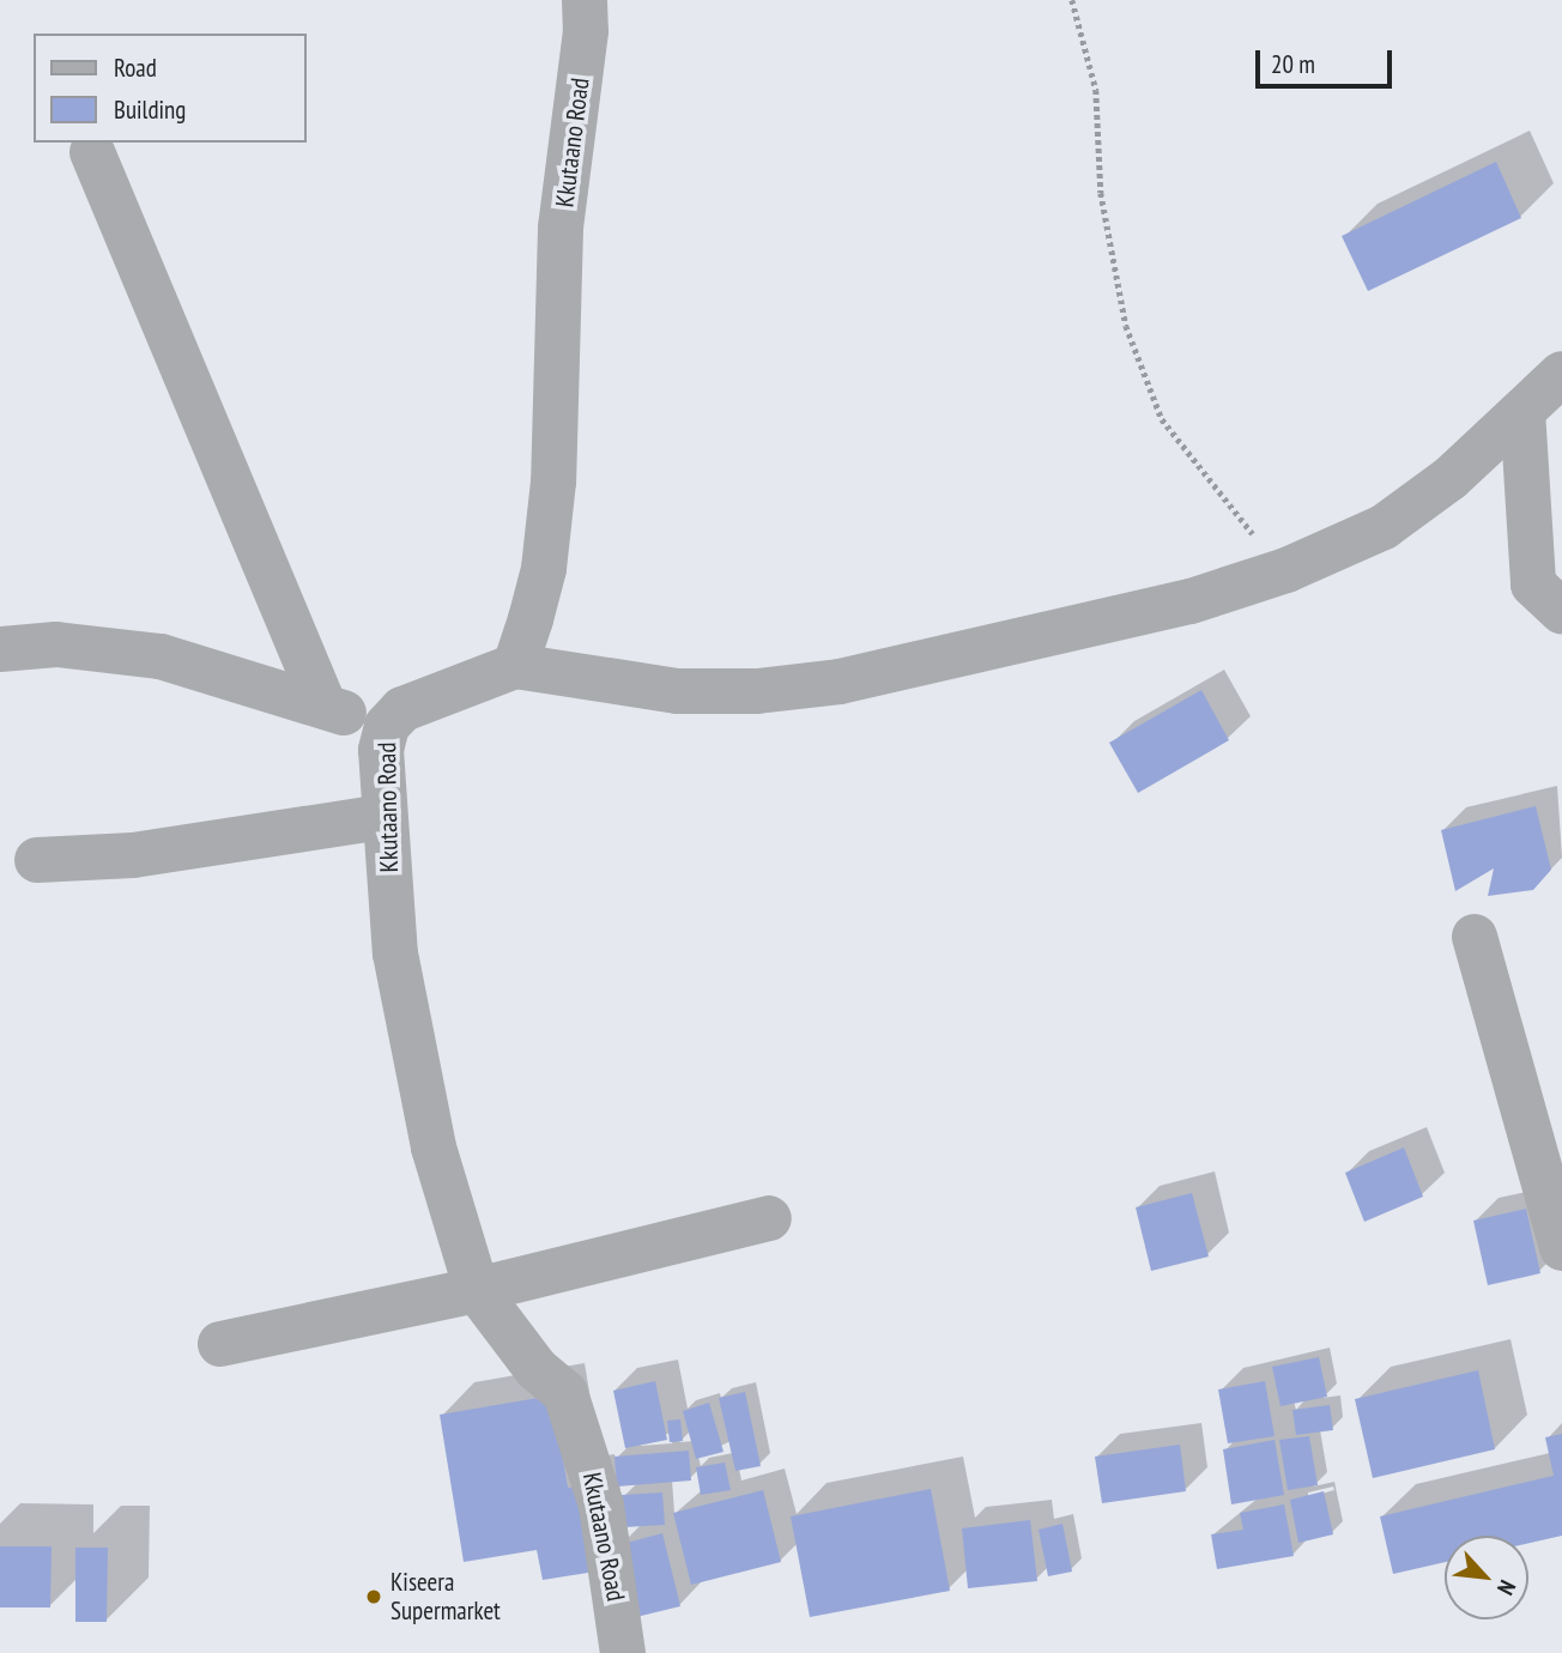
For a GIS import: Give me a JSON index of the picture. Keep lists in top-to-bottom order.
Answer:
{
  "streets": {
    "street": ["Kkutaano Road"]
  },
  "places": ["Kiseera Supermarket"],
  "legend": ["Road", "Building"],
  "scale_bar": "20 m",
  "north": "bottom right"
}
